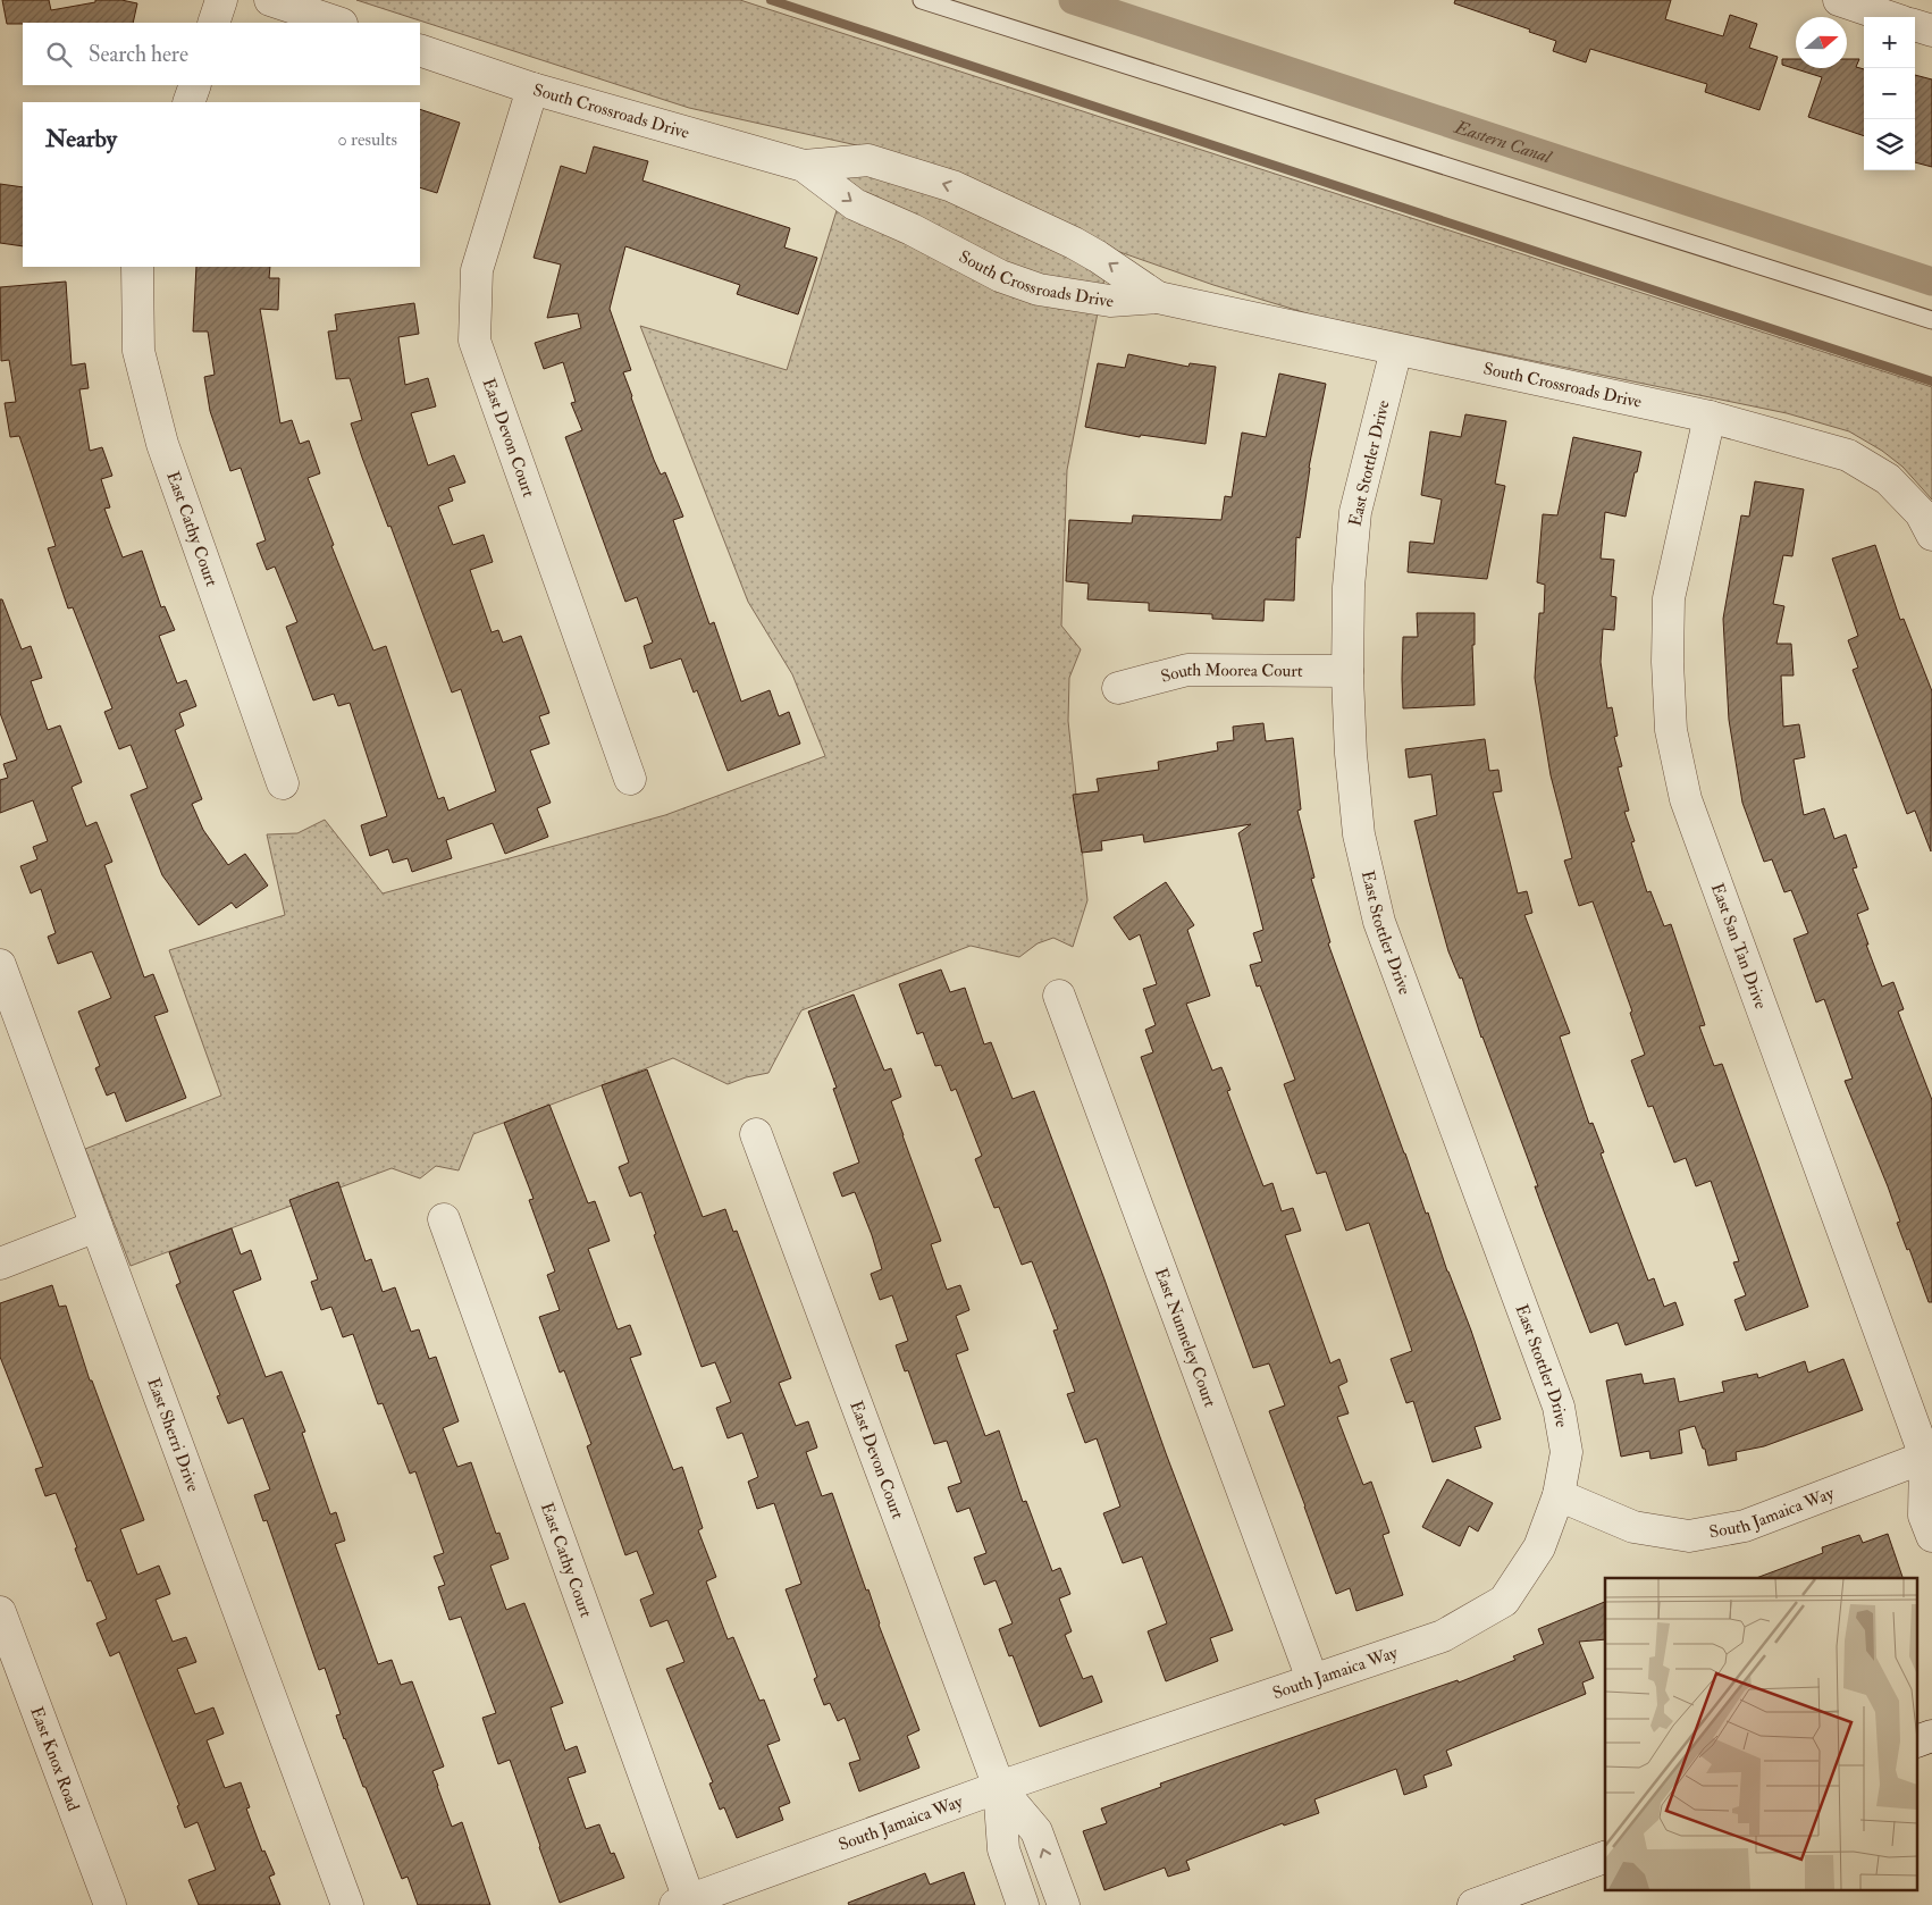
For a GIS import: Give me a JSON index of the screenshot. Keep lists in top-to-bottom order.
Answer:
{
  "streets": {
    "street": [
      "South Crossroads Drive",
      "East Devon Court",
      "East Stottler Drive",
      "East Cathy Court",
      "South Moorea Court",
      "East San Tan Drive",
      "East Nunneley Court",
      "East Sherri Drive",
      "South Jamaica Way",
      "East Knox Road"
    ]
  },
  "crossings": [
    ["South Crossroads Drive", "East Devon Court"],
    ["South Crossroads Drive", "East Stottler Drive"],
    ["South Crossroads Drive", "East San Tan Drive"],
    ["East Devon Court", "South Jamaica Way"],
    ["East Stottler Drive", "South Moorea Court"],
    ["East Stottler Drive", "South Jamaica Way"],
    ["East Cathy Court", "South Jamaica Way"],
    ["East San Tan Drive", "South Jamaica Way"],
    ["East Nunneley Court", "South Jamaica Way"]
  ],
  "water": ["Eastern Canal"],
  "north": "right",
  "page": {
    "map_buttons": ["+", "−"],
    "search": "Search here",
    "heading": ["Nearby", "0 results"]
  }
}
